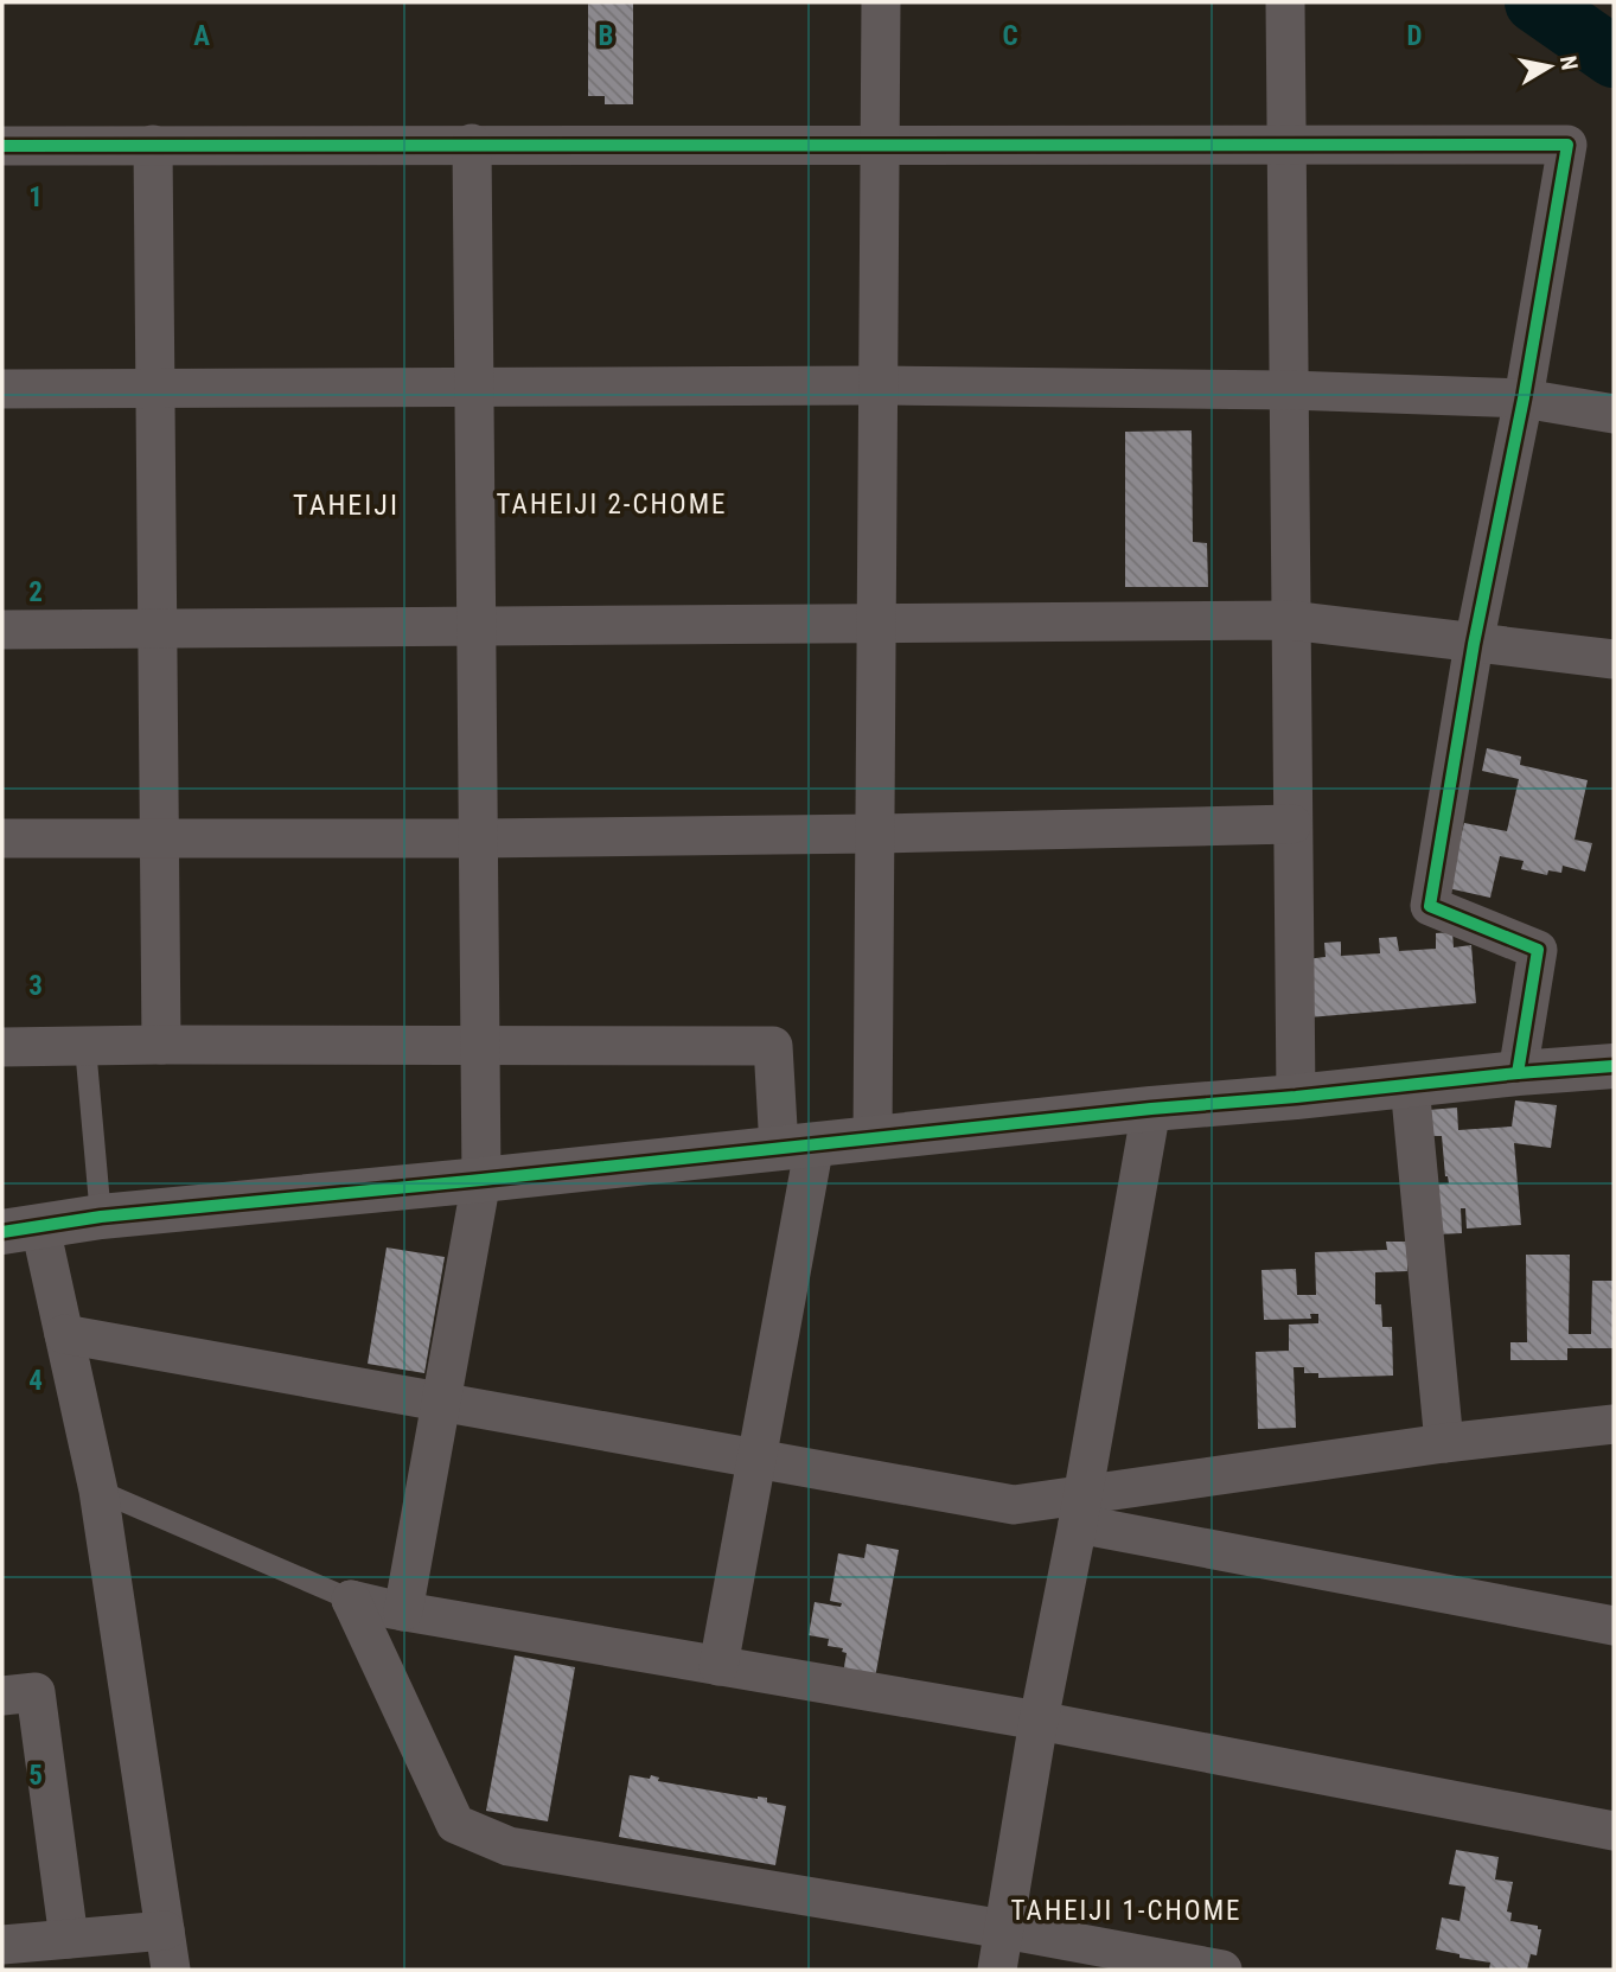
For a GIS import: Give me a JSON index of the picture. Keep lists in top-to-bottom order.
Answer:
{
  "districts": ["TAHEIJI 2-CHOME", "TAHEIJI", "TAHEIJI 1-CHOME"],
  "north": "right",
  "grid": {
    "columns": [
      "A",
      "B",
      "C",
      "D"
    ],
    "rows": [
      "1",
      "2",
      "3",
      "4",
      "5"
    ]
  }
}
